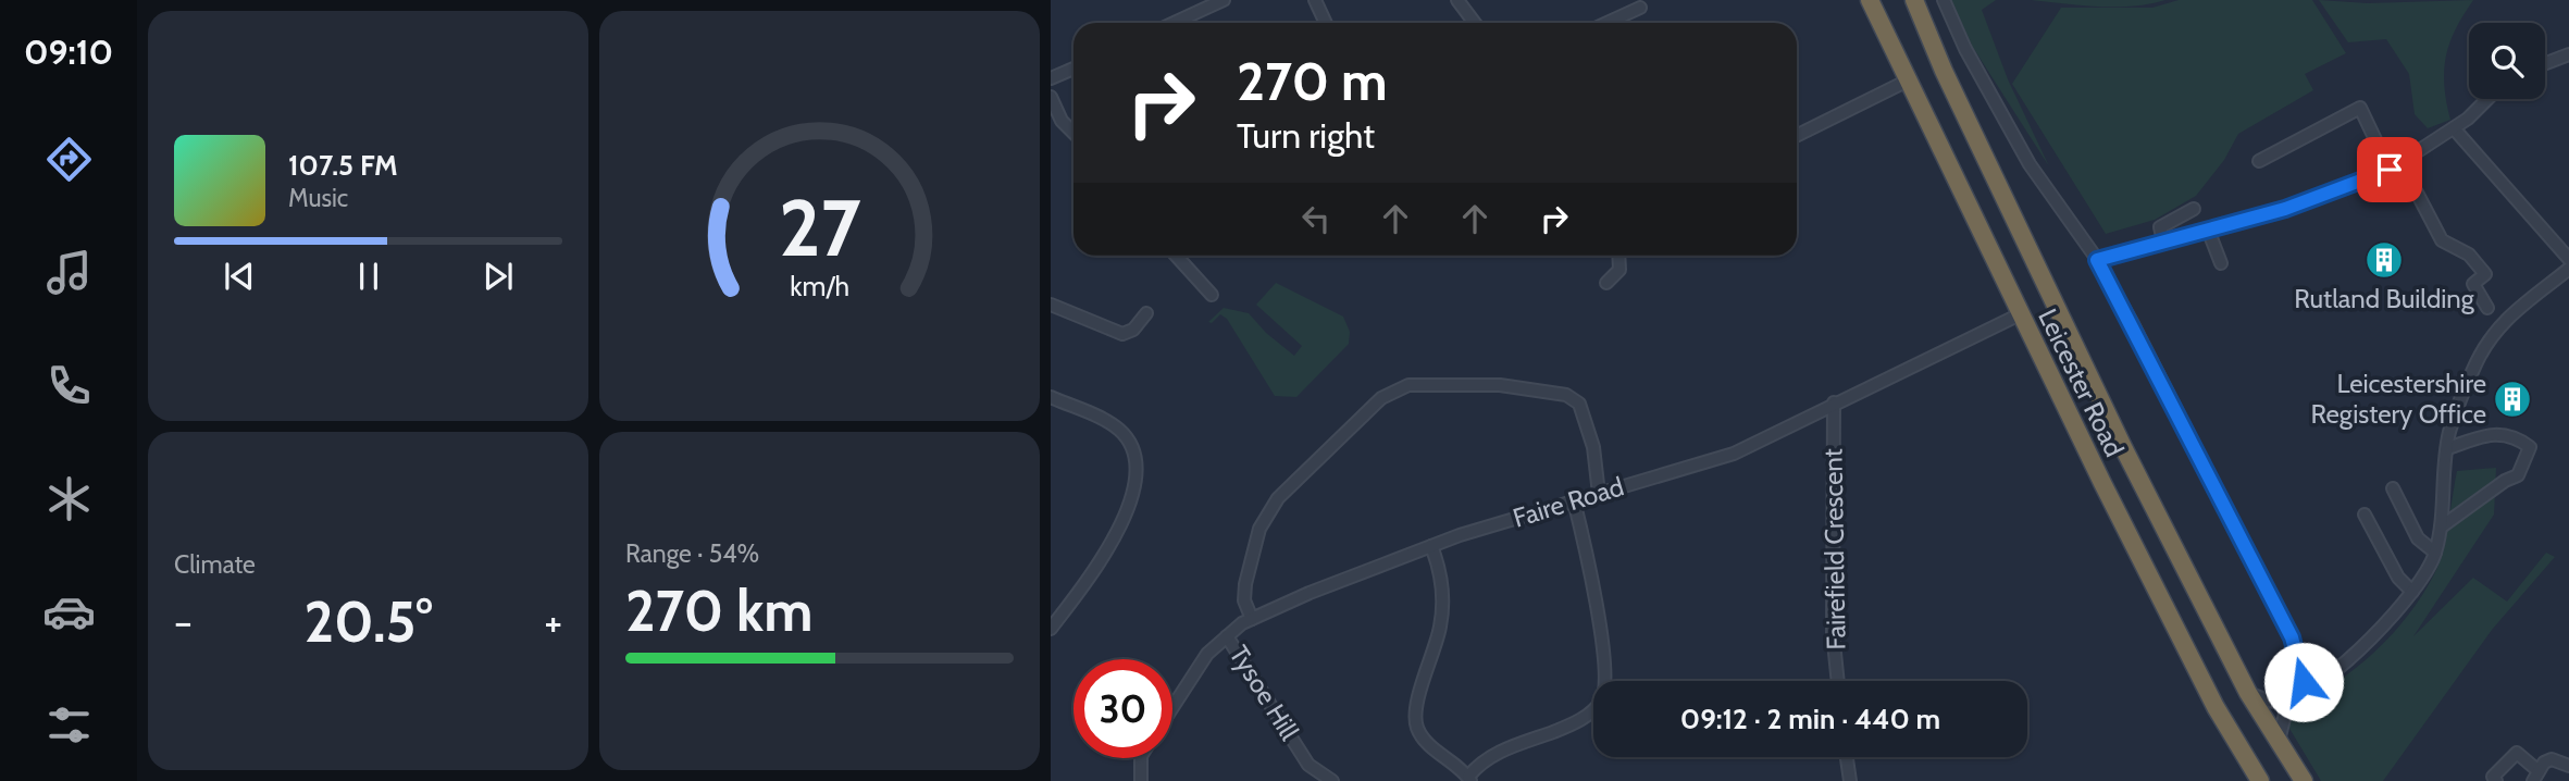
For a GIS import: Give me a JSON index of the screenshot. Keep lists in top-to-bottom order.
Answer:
{
  "streets": {
    "highway": ["Leicester Road"],
    "street": ["Faire Road", "Fairefield Crescent", "Tysoe Hill"]
  },
  "crossings": [
    ["Leicester Road", "Faire Road"],
    ["Faire Road", "Fairefield Crescent"],
    ["Faire Road", "Tysoe Hill"]
  ],
  "places": {
    "building": ["Rutland Building", "Leicestershire Registery Office"]
  },
  "page": {
    "tabs": "09:10",
    "turn": ["270 m", "Turn right"],
    "song": ["107.5 FM", "Music"],
    "tile": [
      "Climate",
      ["Range · 54%", "270 km"]
    ],
    "heat": ["−", "20.5°", "+"],
    "limit": "30",
    "trip": "09:12 · 2 min · 440 m",
    "gauge": ["27", "km/h"]
  }
}
